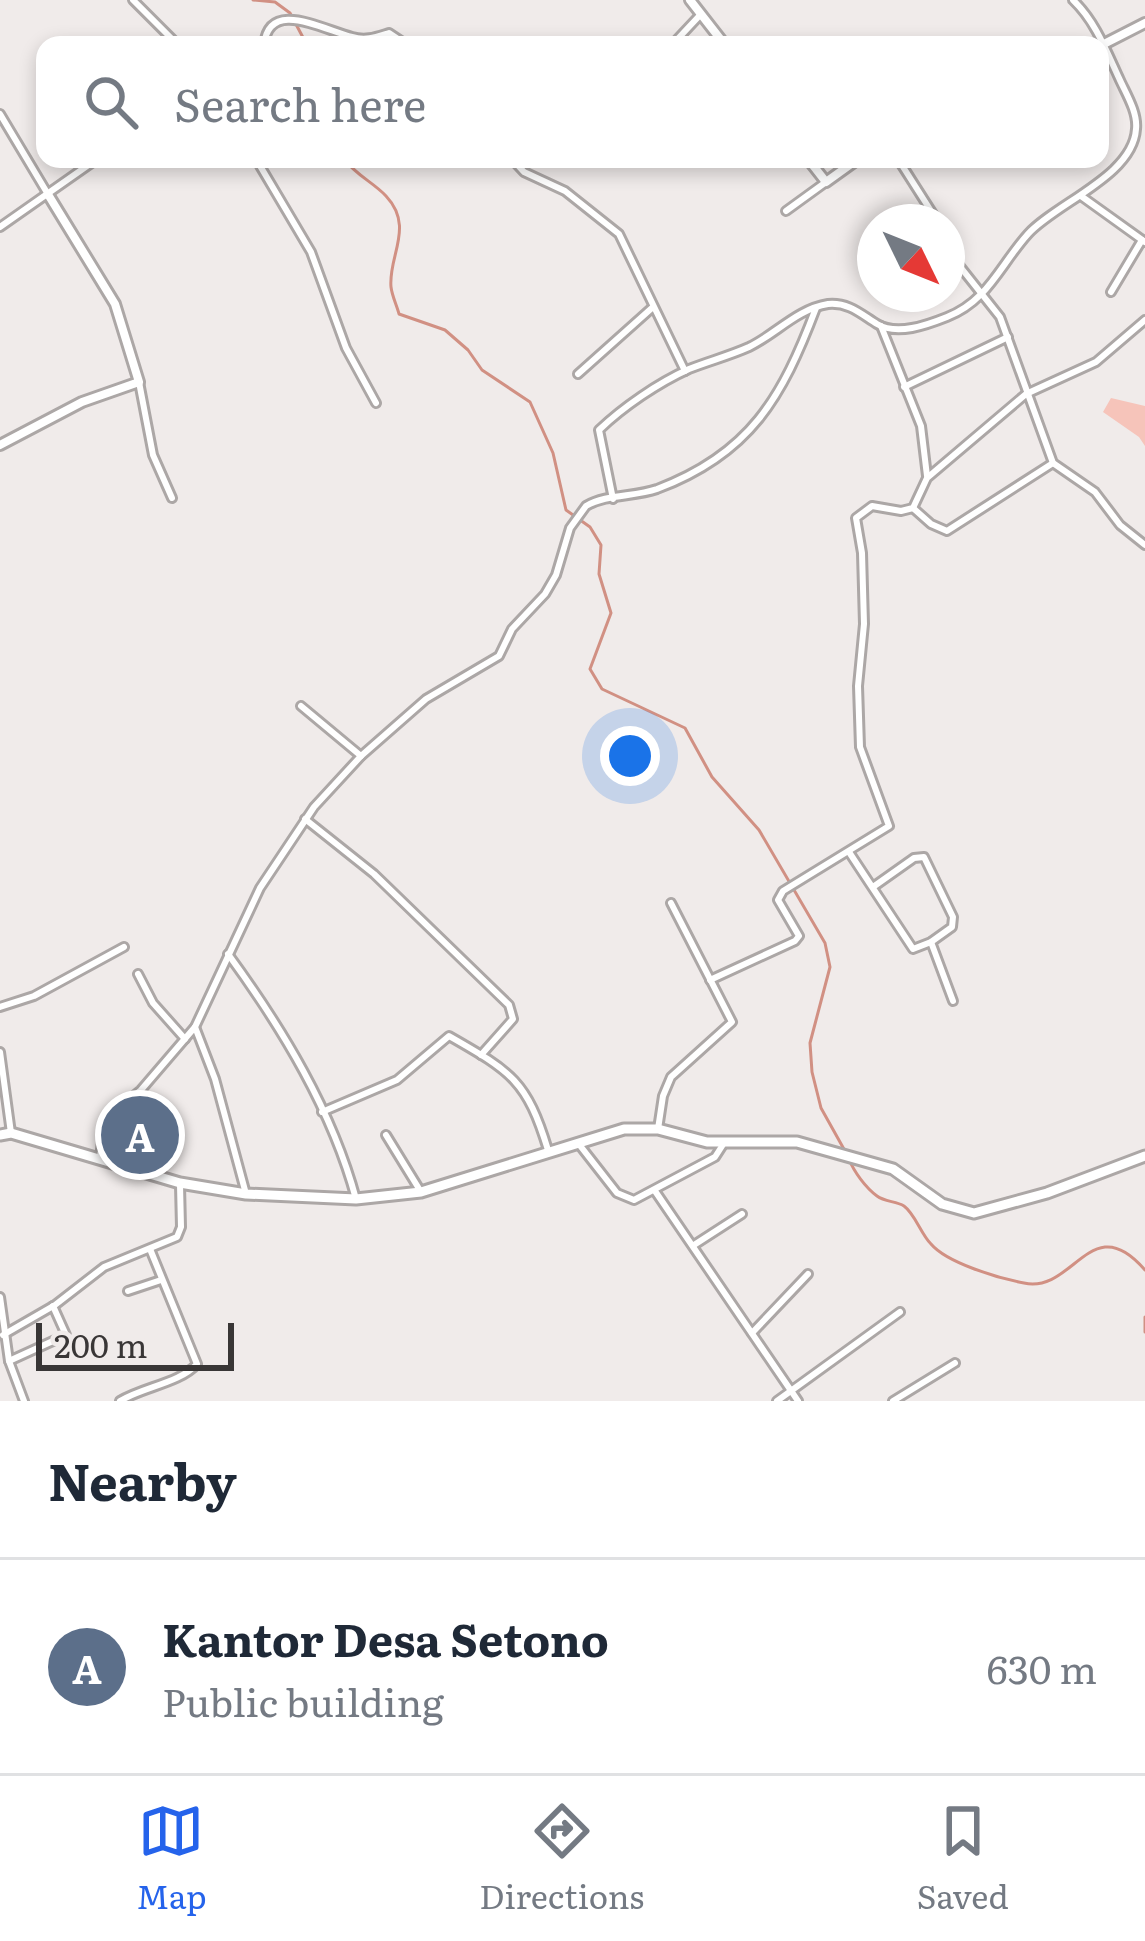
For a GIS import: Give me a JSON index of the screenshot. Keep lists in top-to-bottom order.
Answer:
{
  "scale_bar": "200 m",
  "north": "bottom right",
  "page": {
    "search": "Search here",
    "pins": "A",
    "scale": "200 m",
    "heading": "Nearby",
    "list": [
      {
        "mark": "A",
        "name": "Kantor Desa Setono",
        "note": "Public building",
        "value": "630 m"
      }
    ],
    "nav": ["Map", "Directions", "Saved"]
  }
}
